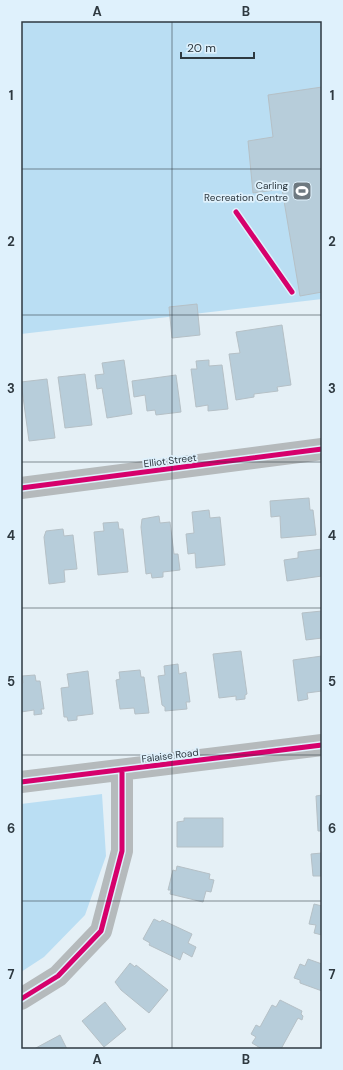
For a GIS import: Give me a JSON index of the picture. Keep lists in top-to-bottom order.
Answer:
{
  "streets": {
    "street": ["Elliot Street", "Falaise Road"]
  },
  "places": {
    "sports": ["Carling Recreation Centre"]
  },
  "scale_bar": "20 m",
  "grid": {
    "columns": ["A", "B"],
    "rows": [
      "1",
      "2",
      "3",
      "4",
      "5",
      "6",
      "7"
    ]
  }
}
